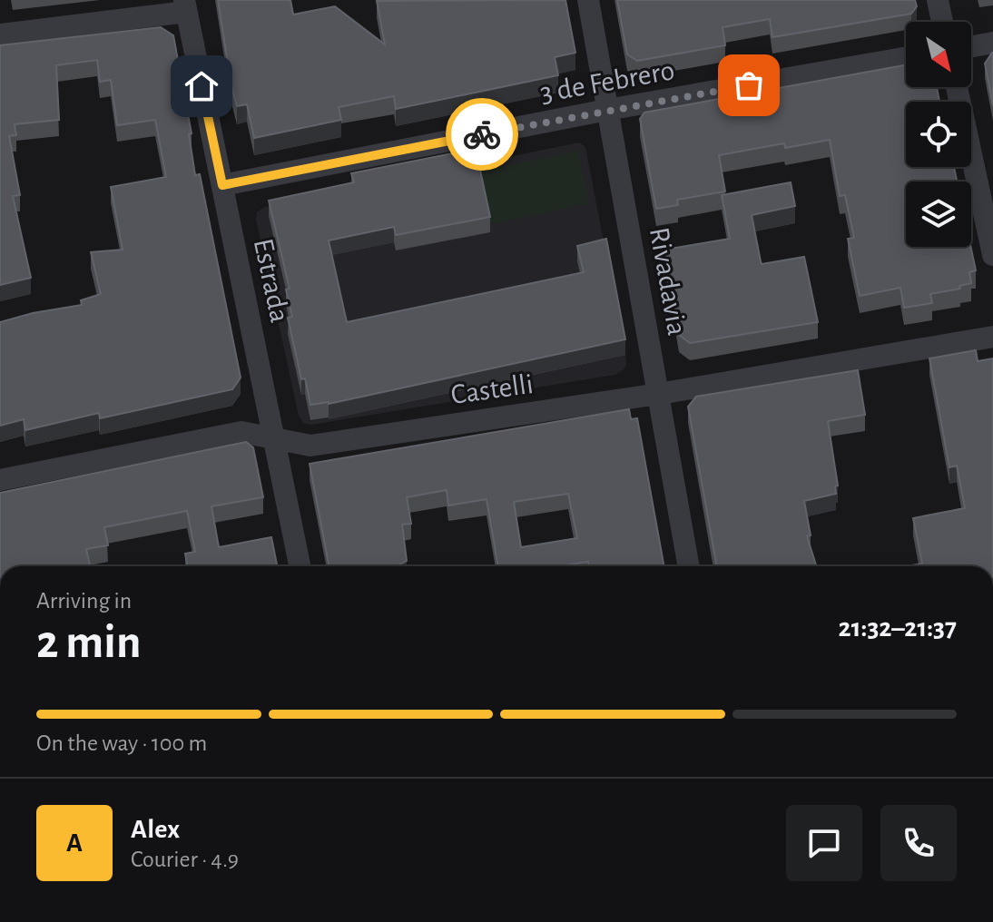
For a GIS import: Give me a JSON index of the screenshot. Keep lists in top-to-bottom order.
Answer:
{
  "streets": {
    "street": [
      "3 de Febrero",
      "Estrada",
      "Rivadavia",
      "Castelli"
    ]
  },
  "crossings": [
    ["3 de Febrero", "Estrada"],
    ["3 de Febrero", "Rivadavia"],
    ["Estrada", "Castelli"],
    ["Rivadavia", "Castelli"]
  ],
  "north": "bottom right",
  "page": {
    "heading": ["2 min", "Arriving in", "21:32–21:37"],
    "panel": ["Alex", "Courier · 4.9"],
    "bar": "On the way · 100 m",
    "round": "A"
  }
}
